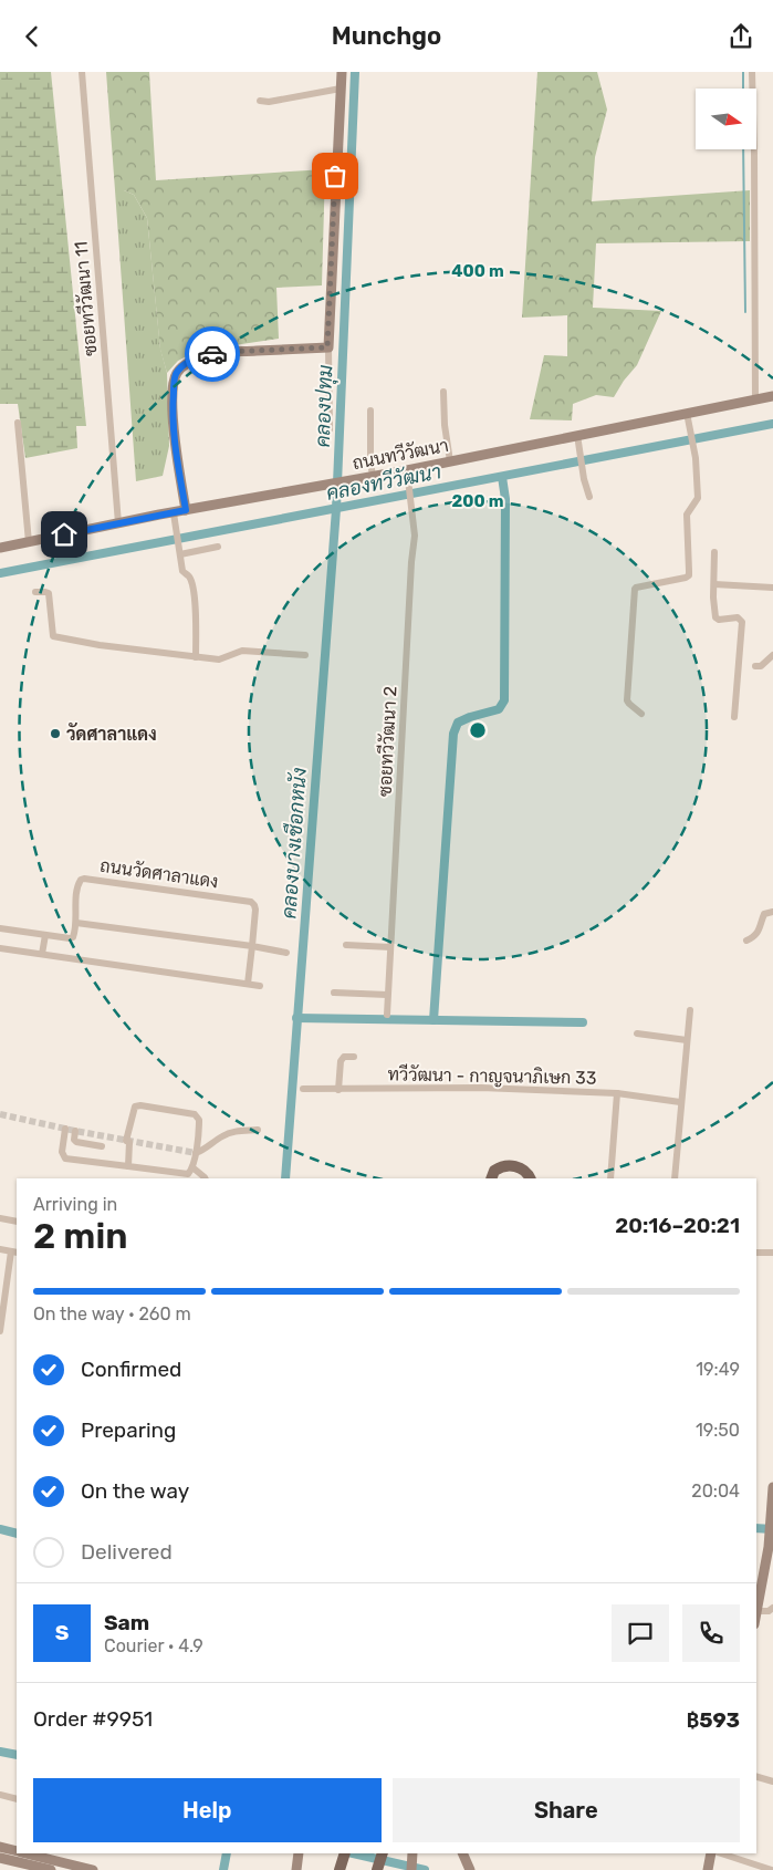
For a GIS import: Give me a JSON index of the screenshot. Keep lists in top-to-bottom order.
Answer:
{
  "streets": {
    "main road": ["ถนนทวีวัฒนา"],
    "street": [
      "ซอยทวีวัฒนา 11",
      "ซอยทวีวัฒนา 2",
      "ถนนวัดศาลาแดง",
      "ทวีวัฒนา - กาญจนาภิเษก 33"
    ]
  },
  "crossings": [
    ["ซอยทวีวัฒนา 11", "ถนนทวีวัฒนา"],
    ["ถนนทวีวัฒนา", "ซอยทวีวัฒนา 2"]
  ],
  "water": ["คลองปทุม", "คลองทวีวัฒนา", "คลองบางเชือกหนัง"],
  "places": ["วัดศาลาแดง"],
  "north": "right",
  "page": {
    "header": "Munchgo",
    "heading": ["2 min", "Arriving in", "20:16–20:21"],
    "panel": [
      "Sam",
      "Courier · 4.9",
      "Order #9951",
      "฿593"
    ],
    "bar": "On the way · 260 m",
    "list": [
      ["Confirmed", "19:49"],
      ["Preparing", "19:50"],
      ["On the way", "20:04"],
      "Delivered"
    ],
    "round": "S",
    "buttons": ["Help", "Share"]
  },
  "rings": ["400 m", "200 m"]
}
